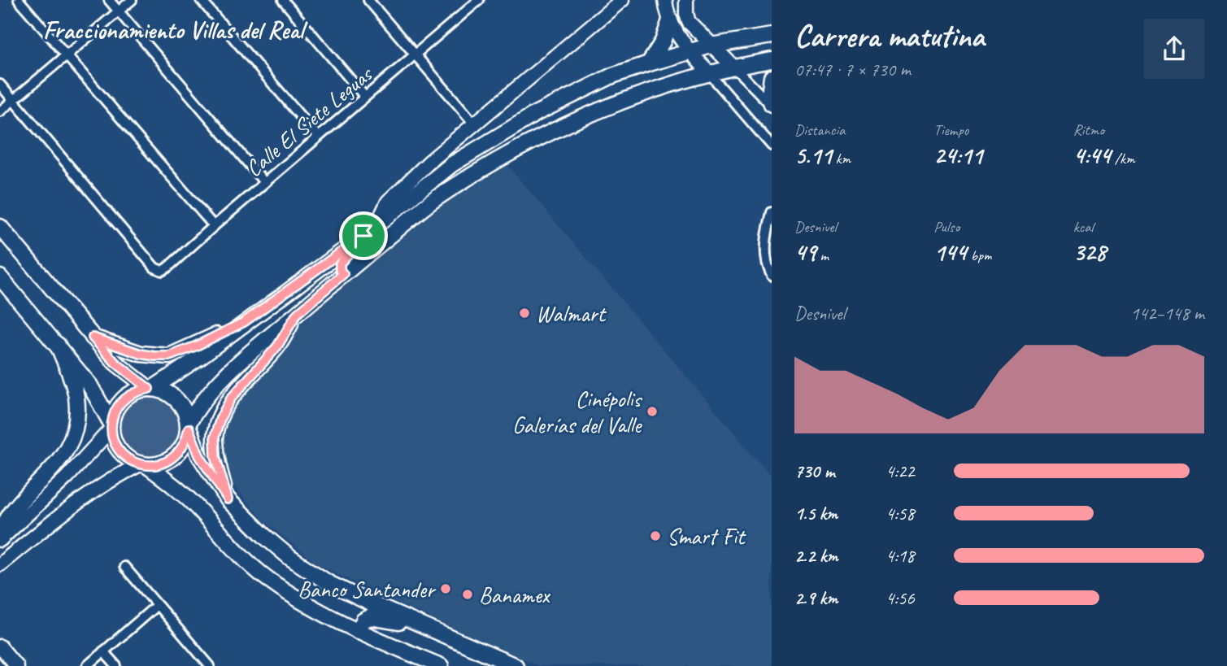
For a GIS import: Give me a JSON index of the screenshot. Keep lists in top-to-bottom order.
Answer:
{
  "streets": {
    "street": ["Calle El Siete Leguas"]
  },
  "districts": ["Fraccionamiento Villas del Real"],
  "places": [
    "Walmart",
    "Cinépolis Galerías del Valle",
    "Smart Fit",
    "Banco Santander",
    "Banamex"
  ],
  "page": {
    "heading": ["Carrera matutina", "07:47 · 7 × 730 m"],
    "stats": [
      ["Distancia", "5.11 km"],
      ["Tiempo", "24:11"],
      ["Ritmo", "4:44 /km"],
      ["Desnivel", "49 m"],
      ["Pulso", "144 bpm"],
      ["kcal", "328"]
    ],
    "chart": ["Desnivel", "142–148 m"],
    "list": [
      {
        "name": "730 m",
        "note": "4:22"
      },
      {
        "name": "1.5 km",
        "note": "4:58"
      },
      {
        "name": "2.2 km",
        "note": "4:18"
      },
      {
        "name": "2.9 km",
        "note": "4:56"
      }
    ]
  }
}
